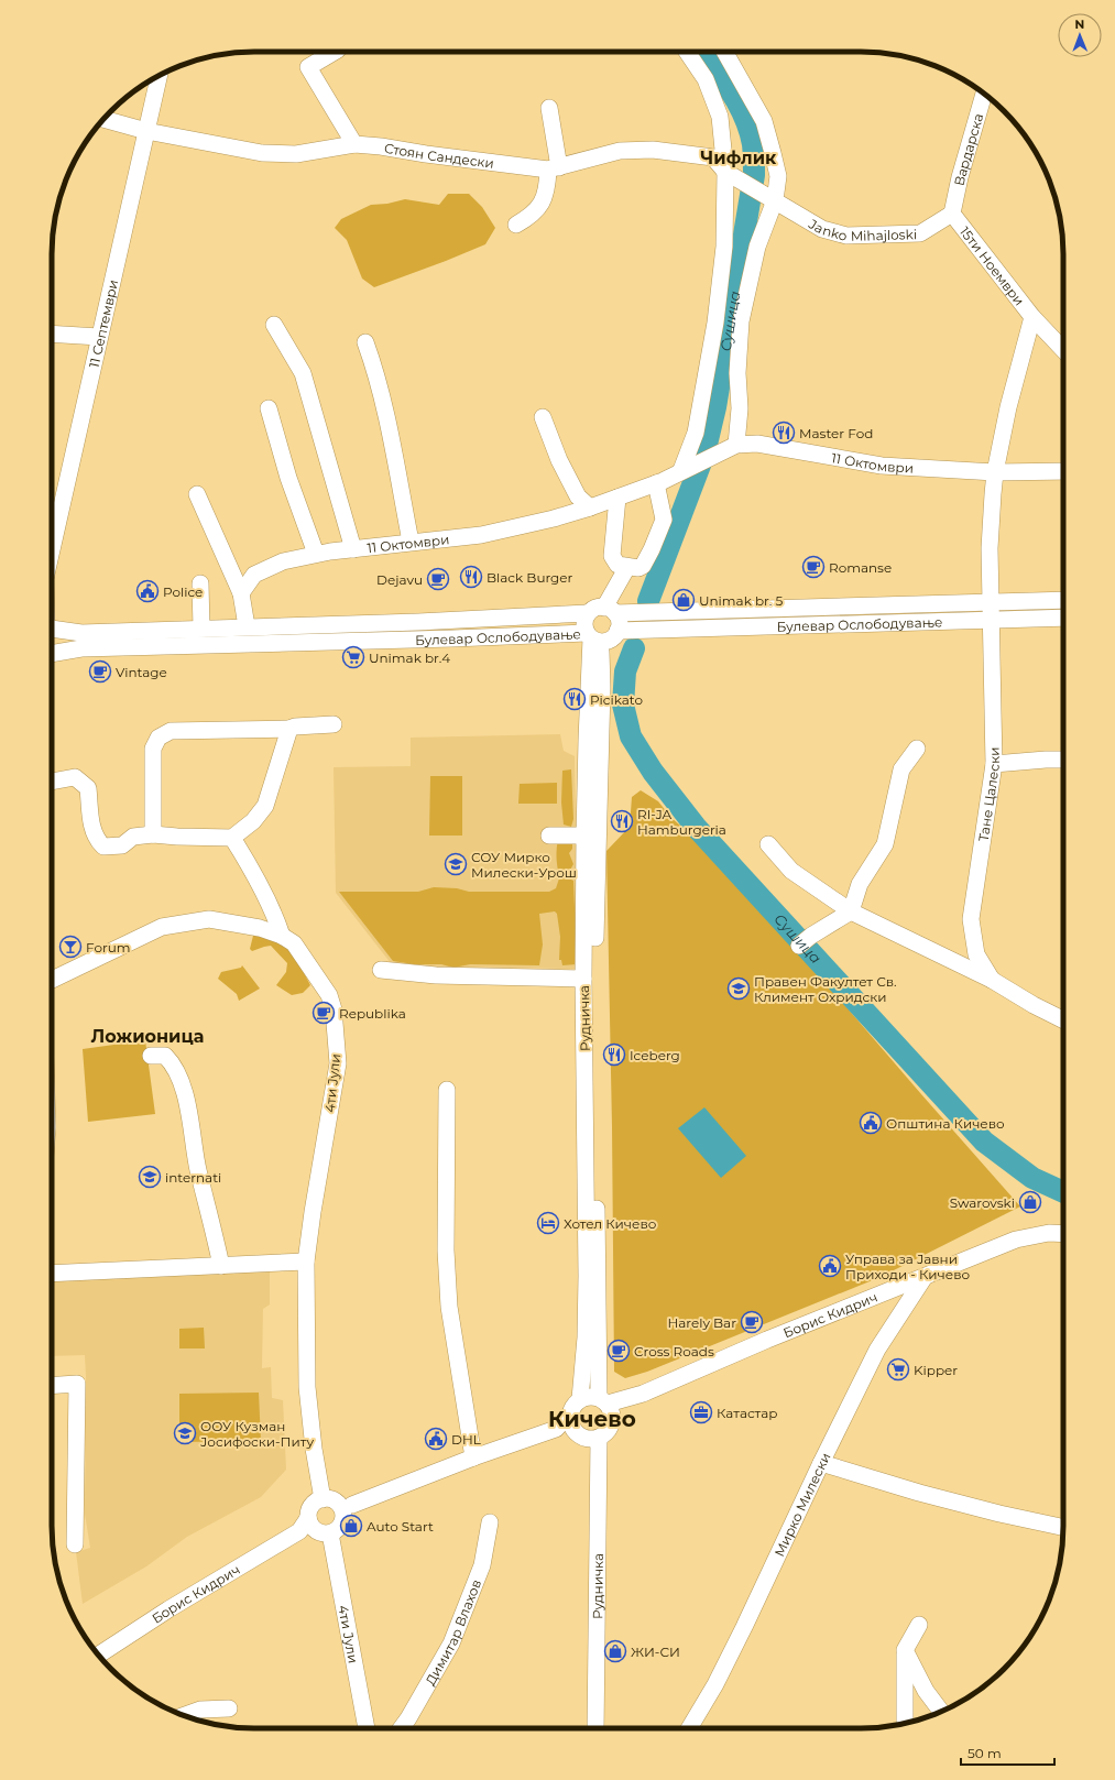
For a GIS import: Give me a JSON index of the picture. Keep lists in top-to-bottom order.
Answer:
{
  "streets": {
    "street": [
      "Вардарска",
      "Стоян Сандески",
      "Janko Mihajloski",
      "15ти Ноември",
      "11 Септември",
      "11 Октомври",
      "Булевар Ослободување",
      "Тане Цалески",
      "Рудничка",
      "4ти Јули",
      "Борис Кидрич",
      "Мирко Милески",
      "Димитар Влахов"
    ]
  },
  "crossings": [
    ["Вардарска", "Janko Mihajloski"],
    ["Вардарска", "15ти Ноември"],
    ["Стоян Сандески", "11 Септември"],
    ["Janko Mihajloski", "15ти Ноември"],
    ["15ти Ноември", "Тане Цалески"],
    ["11 Октомври", "Тане Цалески"],
    ["Булевар Ослободување", "Тане Цалески"],
    ["Булевар Ослободување", "Рудничка"],
    ["Рудничка", "Борис Кидрич"],
    ["4ти Јули", "Борис Кидрич"],
    ["Борис Кидрич", "Мирко Милески"]
  ],
  "districts": ["Чифлик", "Ложионица", "Кичево"],
  "water": ["Сушица"],
  "places": {
    "restaurant": [
      "Master Fod",
      "Black Burger",
      "Picikato",
      "RI-JA Hamburgeria",
      "Iceberg"
    ],
    "cafe": [
      "Romanse",
      "Dejavu",
      "Vintage",
      "Republika",
      "Harely Bar",
      "Cross Roads"
    ],
    "public building": [
      "Police",
      "Општина Кичево",
      "Управа за Јавни Приходи - Кичево",
      "DHL"
    ],
    "shop": [
      "Unimak br. 5",
      "Swarovski",
      "Auto Start",
      "ЖИ-СИ"
    ],
    "supermarket": ["Unimak br.4", "Kipper"],
    "school or university": [
      "СОУ Мирко Милески-Урош",
      "Правен Факултет Св. Климент Охридски",
      "internati",
      "ООУ Кузман Јосифоски-Питу"
    ],
    "bar": ["Forum"],
    "hotel": ["Хотел Кичево"],
    "office": ["Катастар"]
  },
  "scale_bar": "50 m",
  "north": "top"
}
